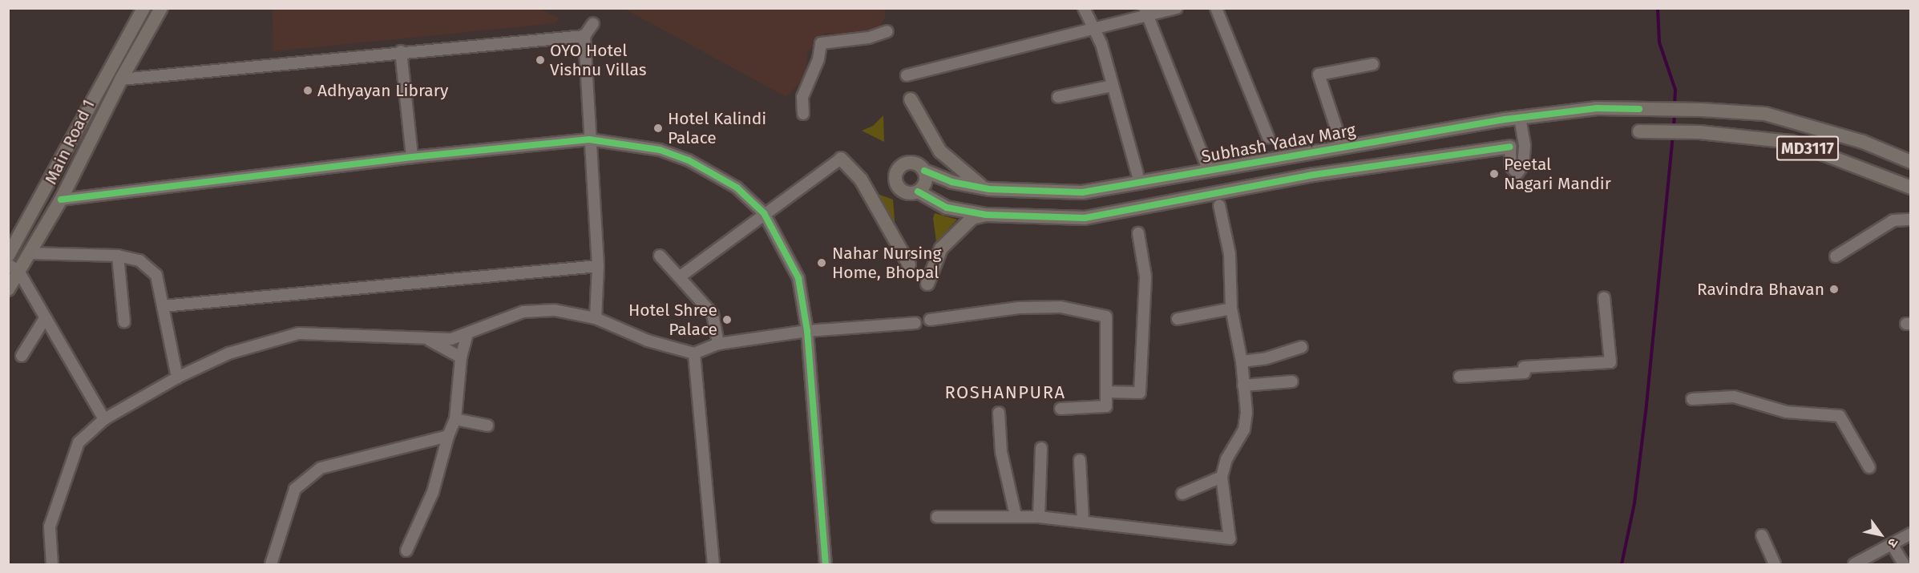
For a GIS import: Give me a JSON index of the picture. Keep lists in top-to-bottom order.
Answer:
{
  "streets": {
    "main road": ["Main Road 1", "Subhash Yadav Marg", "MD3117"]
  },
  "crossings": [
    ["Subhash Yadav Marg", "MD3117"]
  ],
  "districts": ["ROSHANPURA"],
  "places": [
    "OYO Hotel Vishnu Villas",
    "Adhyayan Library",
    "Hotel Kalindi Palace",
    "Peetal Nagari Mandir",
    "Nahar Nursing Home, Bhopal",
    "Ravindra Bhavan",
    "Hotel Shree Palace"
  ],
  "north": "bottom right"
}
